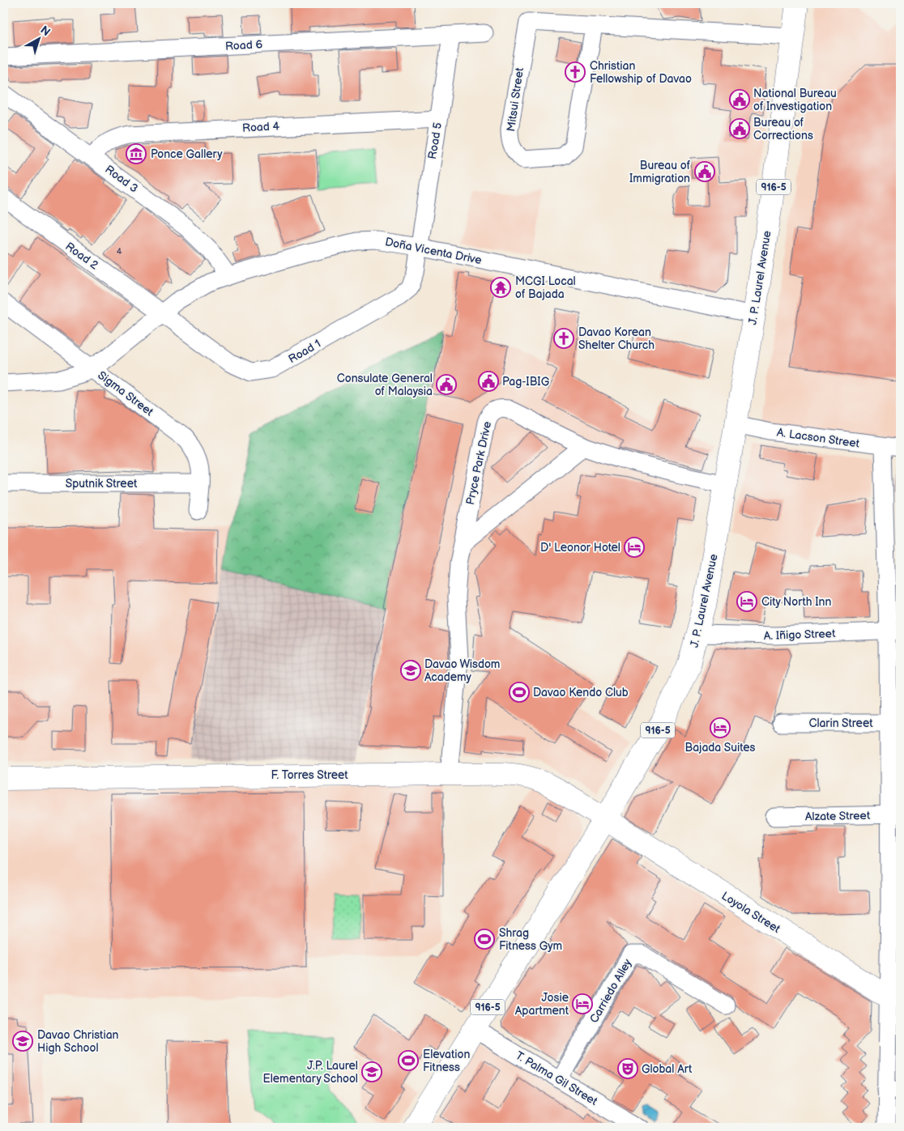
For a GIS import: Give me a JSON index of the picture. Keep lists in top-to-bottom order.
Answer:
{
  "streets": {
    "main road": [
      "916-5",
      "J. P. Laurel Avenue",
      "F. Torres Street",
      "Loyola Street"
    ],
    "street": [
      "Road 6",
      "Mitsui Street",
      "Road 4",
      "Road 5",
      "Road 3",
      "Doña Vicenta Drive",
      "Road 2",
      "Road 1",
      "Sigma Street",
      "A. Lacson Street",
      "Pryce Park Drive",
      "Sputnik Street",
      "A. Iñigo Street",
      "Clarin Street",
      "Alzate Street",
      "Carriedo Alley",
      "T. Palma Gil Street"
    ]
  },
  "crossings": [
    ["Road 6", "Road 5"],
    ["Mitsui Street", "J. P. Laurel Avenue"],
    ["Road 4", "Road 5"],
    ["Road 4", "Road 3"],
    ["Road 5", "Doña Vicenta Drive"],
    ["Road 5", "Road 1"],
    ["Road 3", "Doña Vicenta Drive"],
    ["Doña Vicenta Drive", "Road 2"],
    ["Doña Vicenta Drive", "J. P. Laurel Avenue"],
    ["Doña Vicenta Drive", "Road 1"],
    ["Doña Vicenta Drive", "Sigma Street"],
    ["Road 2", "Road 1"],
    ["J. P. Laurel Avenue", "A. Lacson Street"],
    ["J. P. Laurel Avenue", "Pryce Park Drive"],
    ["J. P. Laurel Avenue", "A. Iñigo Street"],
    ["J. P. Laurel Avenue", "F. Torres Street"],
    ["J. P. Laurel Avenue", "Loyola Street"],
    ["J. P. Laurel Avenue", "T. Palma Gil Street"],
    ["Sigma Street", "Sputnik Street"],
    ["Pryce Park Drive", "F. Torres Street"],
    ["F. Torres Street", "Loyola Street"],
    ["Carriedo Alley", "T. Palma Gil Street"]
  ],
  "places": {
    "church": ["Christian Fellowship of Davao", "Davao Korean Shelter Church"],
    "public building": [
      "National Bureau of Investigation",
      "Bureau of Corrections",
      "Bureau of Immigration",
      "Pag-IBIG",
      "Consulate General of Malaysia"
    ],
    "museum": ["Ponce Gallery"],
    "temple": ["MCGI Local of Bajada"],
    "hotel": [
      "D' Leonor Hotel",
      "City North Inn",
      "Bajada Suites",
      "Josie Apartment"
    ],
    "school or university": ["Davao Wisdom Academy", "Davao Christian High School", "J.P. Laurel Elementary School"],
    "sports": ["Davao Kendo Club", "Shrag Fitness Gym", "Elevation Fitness"],
    "theatre": ["Global Art"]
  },
  "house_numbers": ["4"],
  "north": "top right"
}
